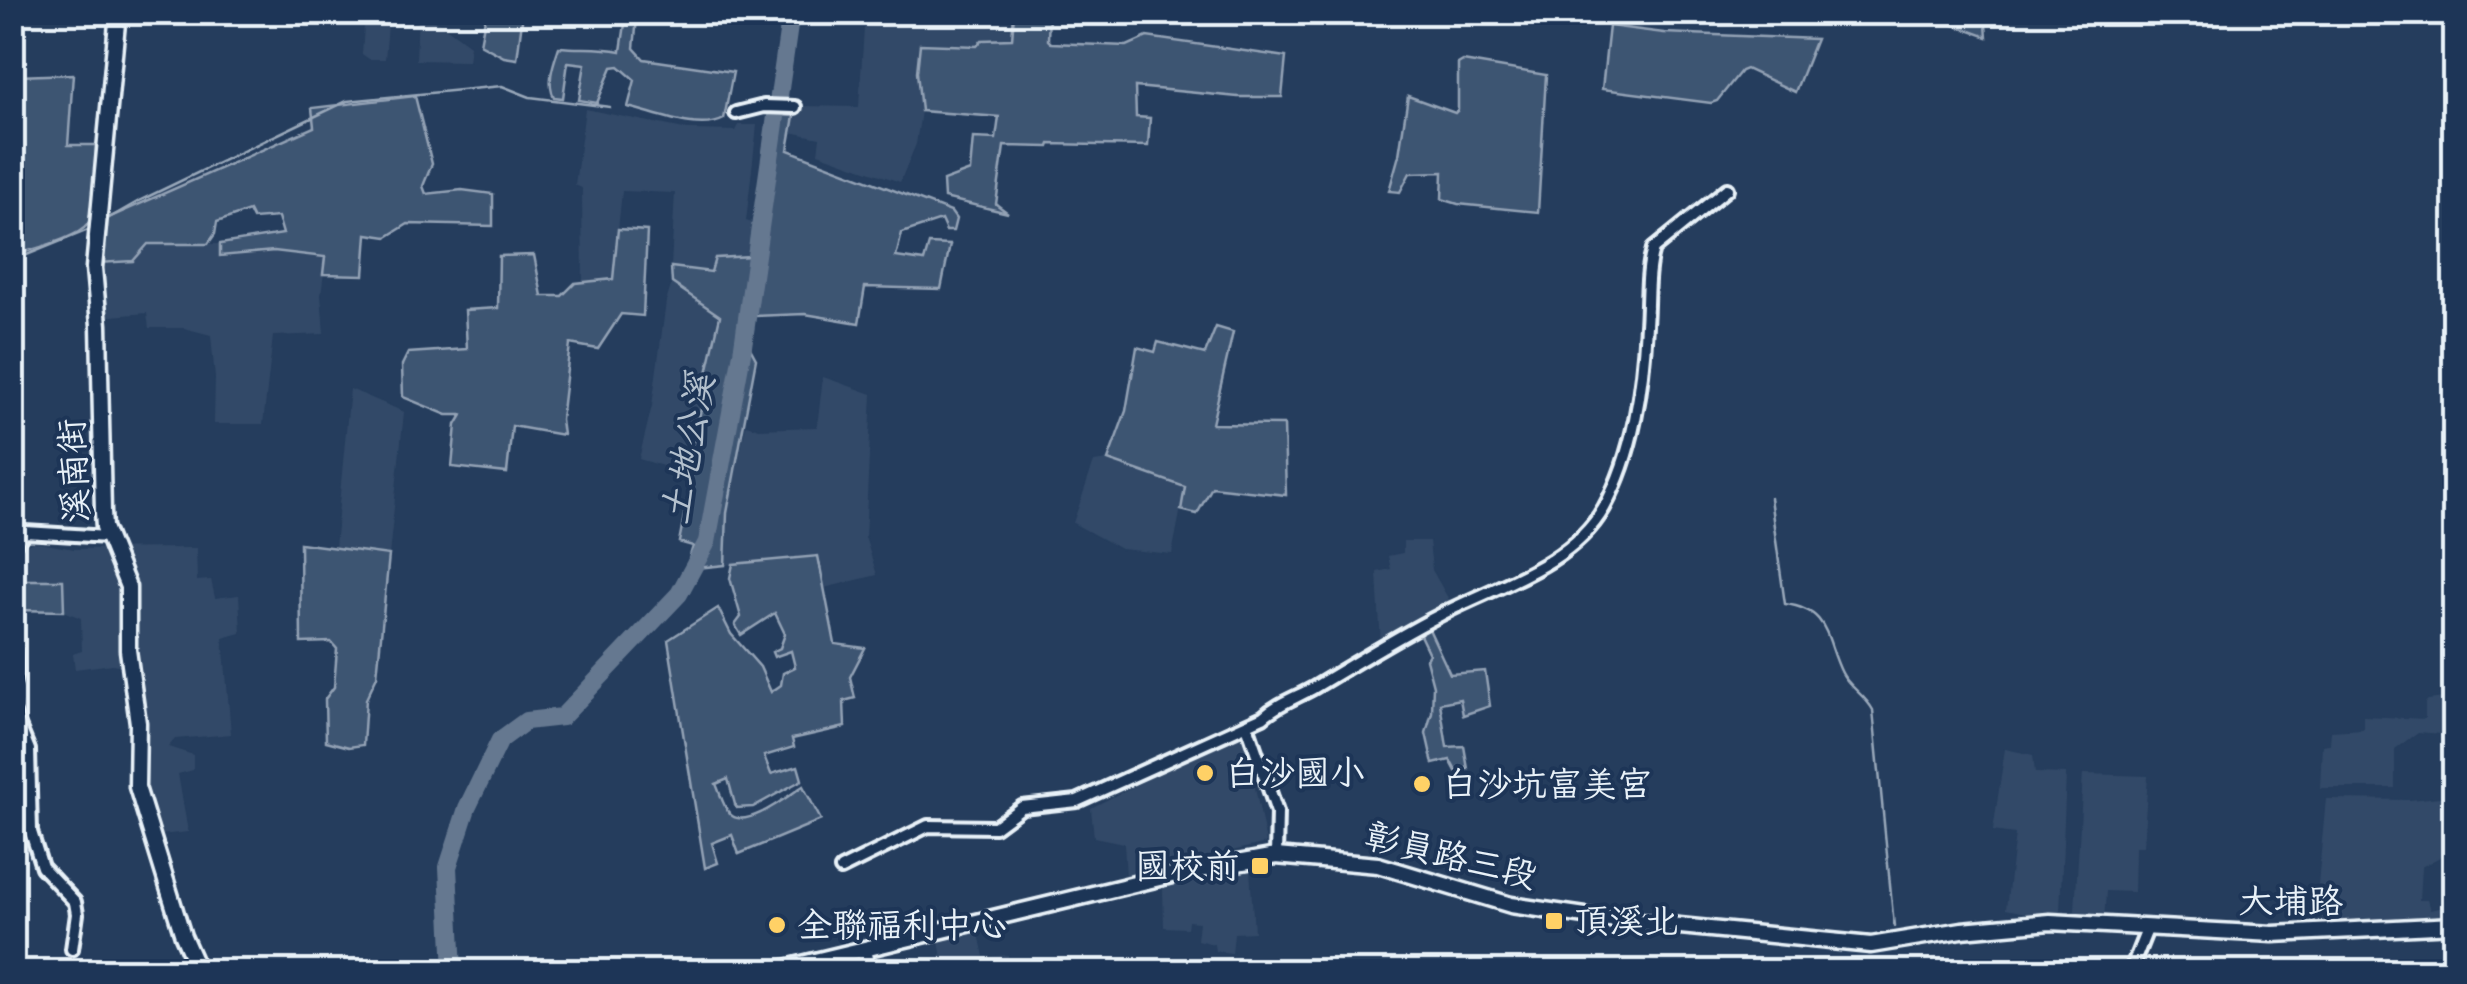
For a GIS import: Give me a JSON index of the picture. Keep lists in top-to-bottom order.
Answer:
{
  "streets": {
    "main road": ["溪南街", "彰員路三段", "大埔路"]
  },
  "crossings": [
    ["彰員路三段", "大埔路"]
  ],
  "water": ["土地公溪"],
  "places": {
    "other": ["白沙國小", "白沙坑富美宮", "全聯福利中心"],
    "transit": ["國校前", "頂溪北"]
  }
}
